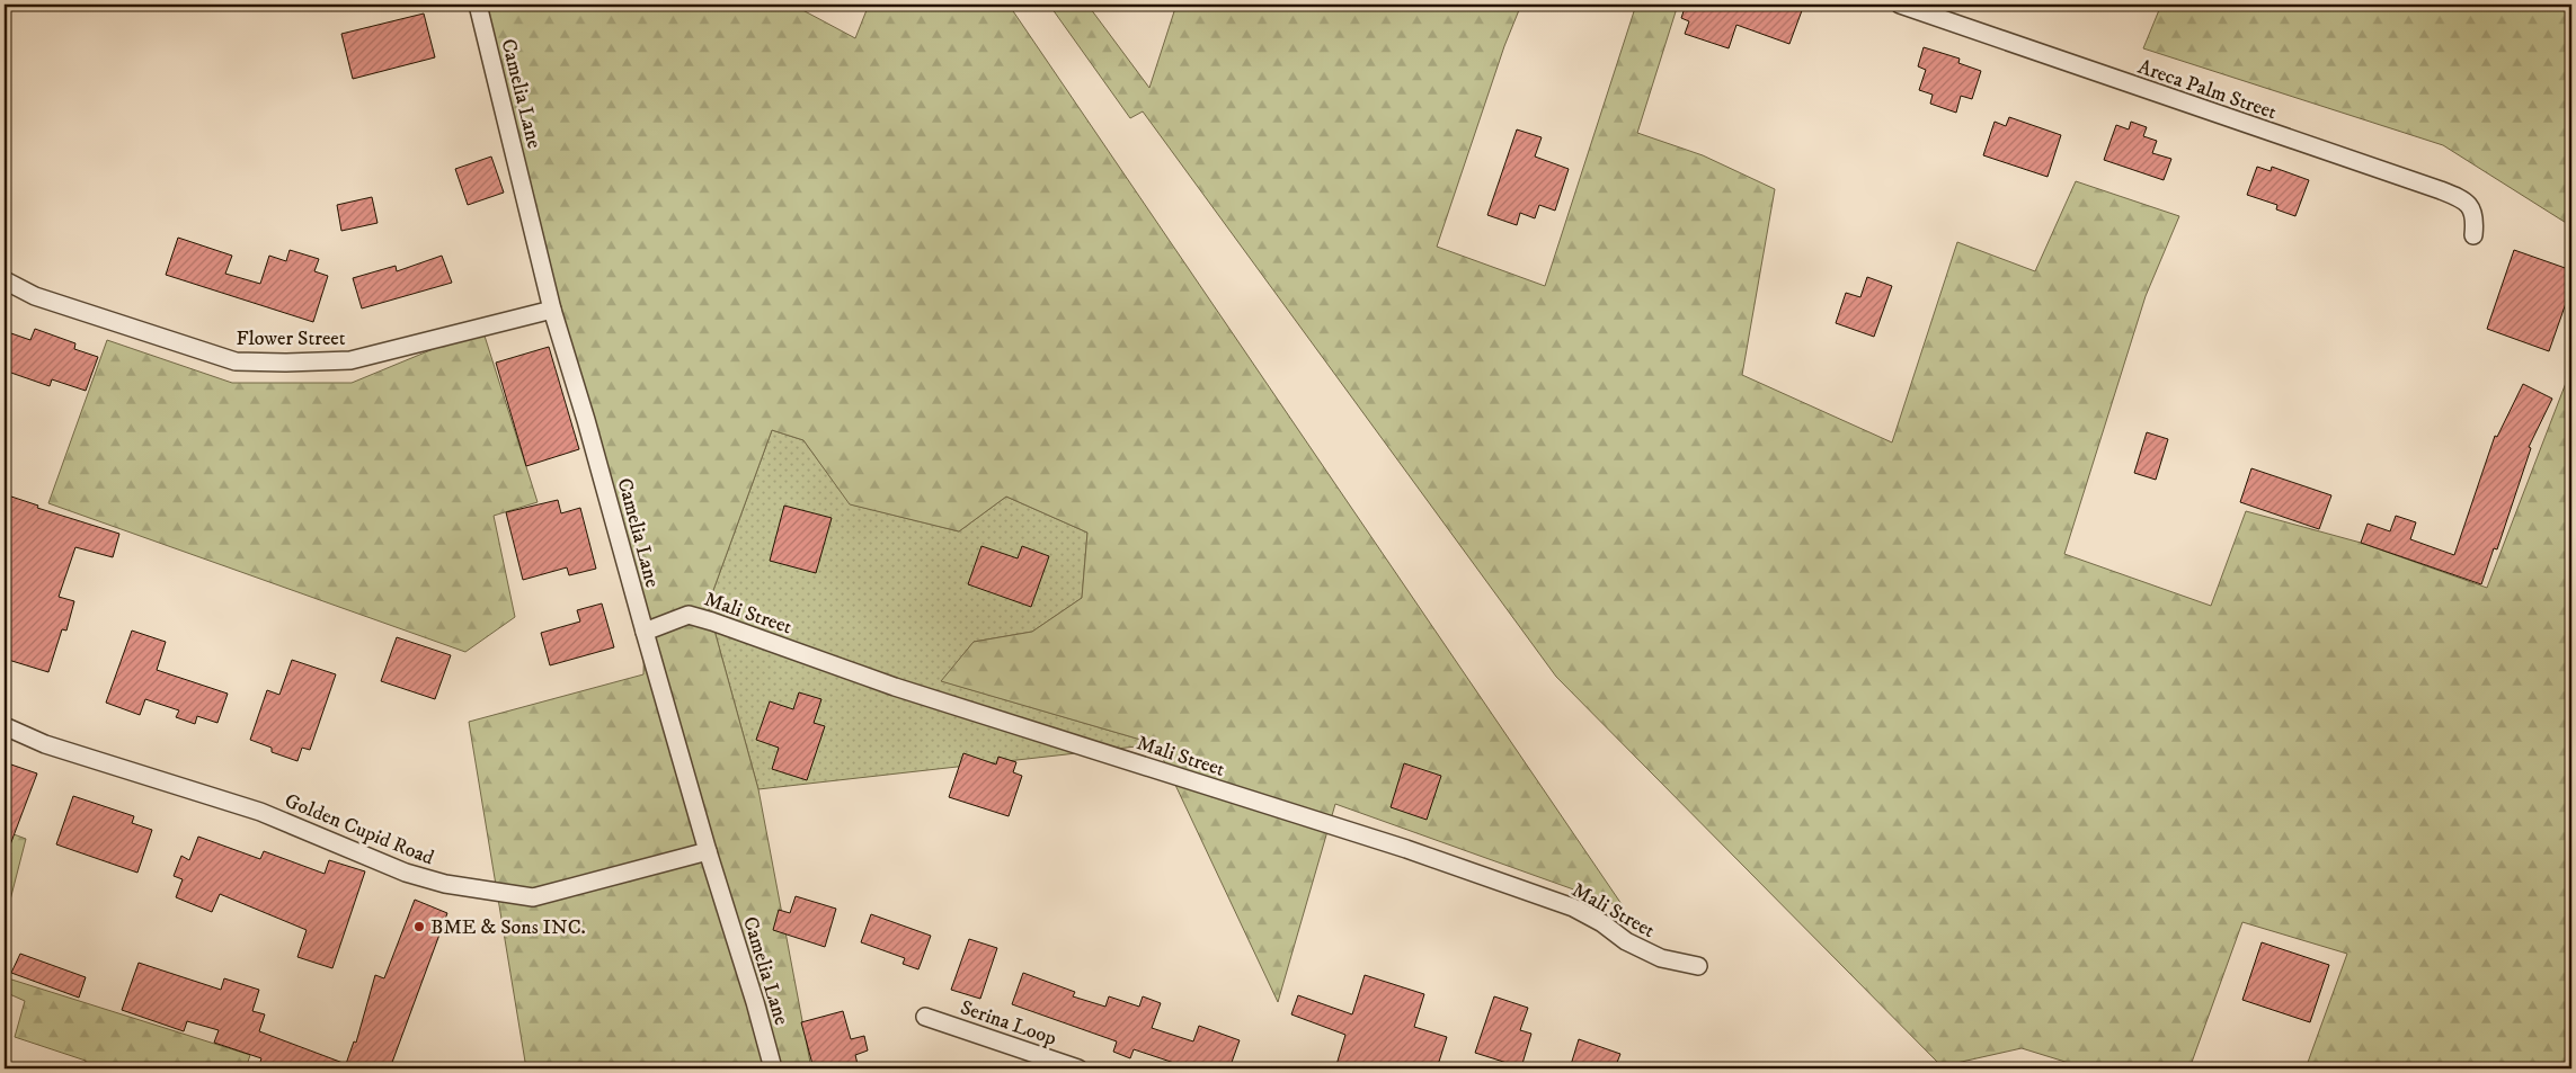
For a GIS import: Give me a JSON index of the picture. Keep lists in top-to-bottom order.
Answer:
{
  "streets": {
    "street": [
      "Areca Palm Street",
      "Camelia Lane",
      "Flower Street",
      "Mali Street",
      "Golden Cupid Road",
      "Serina Loop"
    ]
  },
  "crossings": [
    ["Camelia Lane", "Flower Street"],
    ["Camelia Lane", "Mali Street"],
    ["Camelia Lane", "Golden Cupid Road"]
  ],
  "places": ["BME & Sons INC."]
}
